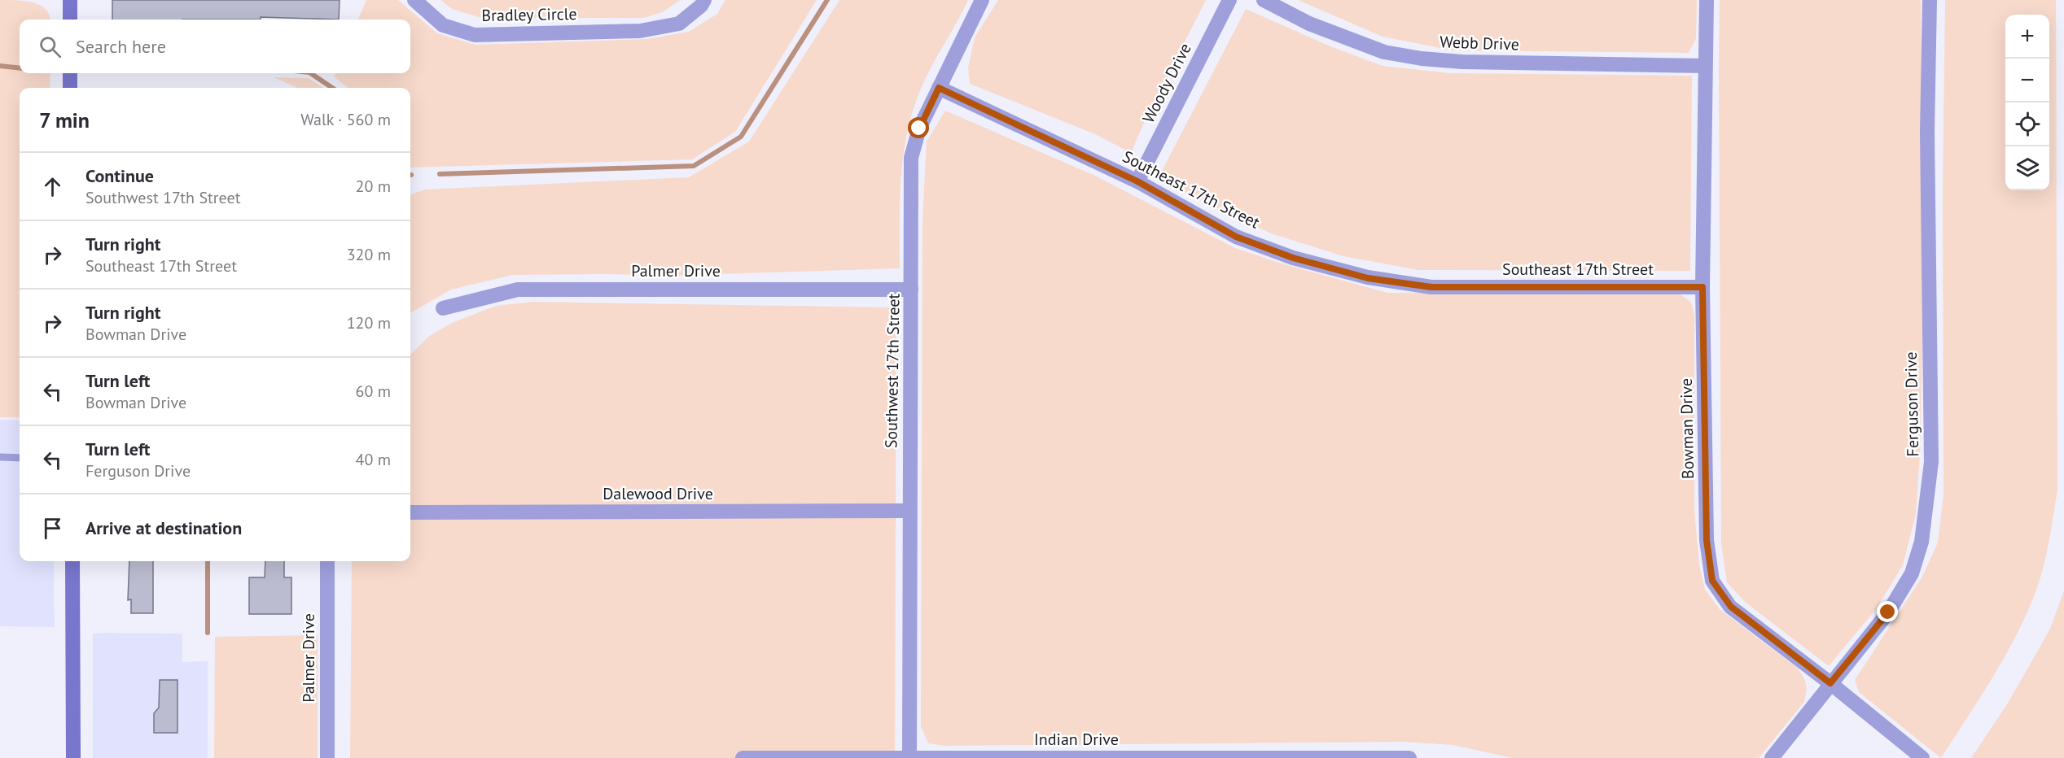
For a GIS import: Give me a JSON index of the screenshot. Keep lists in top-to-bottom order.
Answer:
{
  "streets": {
    "street": [
      "Bradley Circle",
      "Webb Drive",
      "Woody Drive",
      "Southeast 17th Street",
      "Palmer Drive",
      "Southwest 17th Street",
      "Ferguson Drive",
      "Bowman Drive",
      "Dalewood Drive",
      "Indian Drive"
    ]
  },
  "crossings": [
    ["Webb Drive", "Bowman Drive"],
    ["Woody Drive", "Southeast 17th Street"],
    ["Southeast 17th Street", "Southwest 17th Street"],
    ["Southeast 17th Street", "Bowman Drive"],
    ["Palmer Drive", "Southwest 17th Street"],
    ["Southwest 17th Street", "Dalewood Drive"],
    ["Southwest 17th Street", "Indian Drive"],
    ["Ferguson Drive", "Bowman Drive"]
  ],
  "page": {
    "map_buttons": ["+", "−"],
    "search": "Search here",
    "heading": ["7 min", "Walk · 560 m"],
    "list": [
      ["Continue", "Southwest 17th Street", "20 m"],
      ["Turn right", "Southeast 17th Street", "320 m"],
      ["Turn right", "Bowman Drive", "120 m"],
      ["Turn left", "Bowman Drive", "60 m"],
      ["Turn left", "Ferguson Drive", "40 m"],
      "Arrive at destination"
    ]
  }
}
